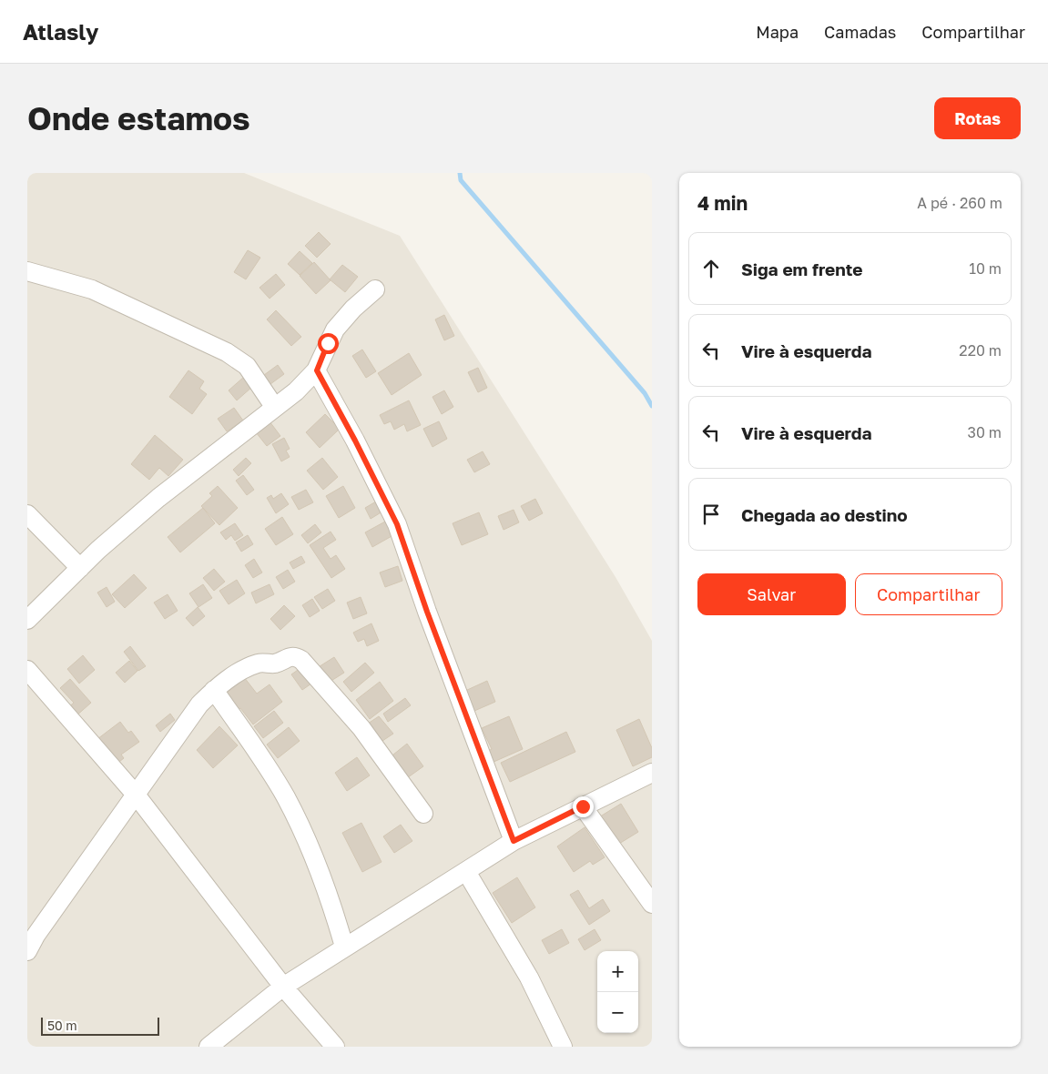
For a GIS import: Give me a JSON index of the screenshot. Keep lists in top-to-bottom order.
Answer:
{
  "scale_bar": "50 m",
  "page": {
    "header": "Atlasly",
    "nav": ["Mapa", "Camadas", "Compartilhar"],
    "buttons": [
      "Rotas",
      ["Salvar", "Compartilhar"]
    ],
    "title": "Onde estamos",
    "heading": ["4 min", "A pé · 260 m"],
    "list": [
      ["Siga em frente", "10 m"],
      ["Vire à esquerda", "220 m"],
      ["Vire à esquerda", "30 m"],
      "Chegada ao destino"
    ],
    "map_buttons": ["+", "−"],
    "scale": "50 m"
  }
}
